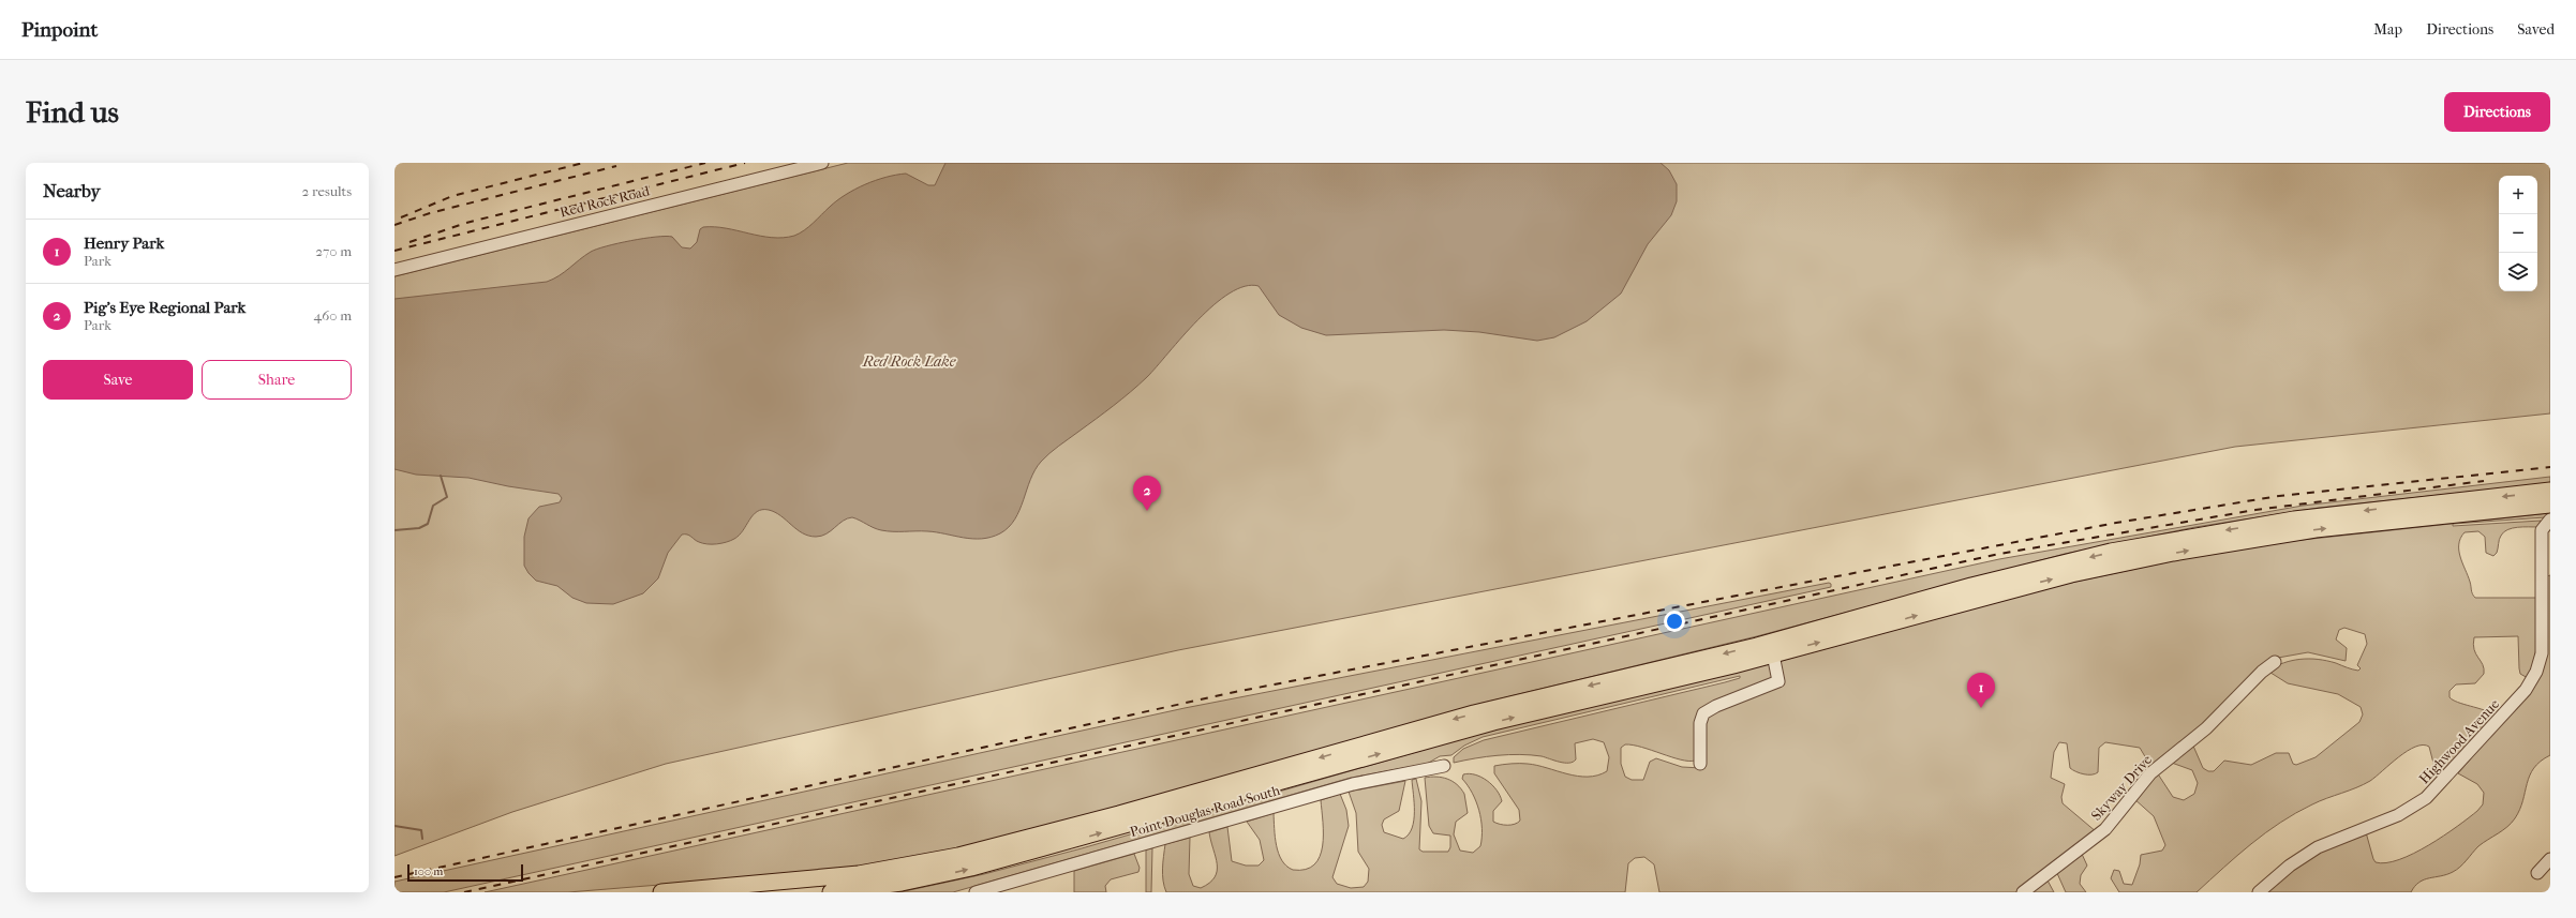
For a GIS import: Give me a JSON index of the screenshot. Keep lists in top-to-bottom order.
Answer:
{
  "streets": {
    "street": [
      "Red Rock Road",
      "Highwood Avenue",
      "Skyway Drive",
      "Point Douglas Road South"
    ]
  },
  "water": ["Red Rock Lake"],
  "scale_bar": "100 m",
  "page": {
    "header": "Pinpoint",
    "nav": ["Map", "Directions", "Saved"],
    "buttons": [
      "Directions",
      ["Save", "Share"]
    ],
    "title": "Find us",
    "heading": ["Nearby", "2 results"],
    "map_buttons": ["+", "−"],
    "list": [
      {
        "mark": "1",
        "name": "Henry Park",
        "note": "Park",
        "value": "270 m"
      },
      {
        "mark": "2",
        "name": "Pig's Eye Regional Park",
        "note": "Park",
        "value": "460 m"
      }
    ],
    "pins": ["2", "1"],
    "scale": "100 m"
  }
}
